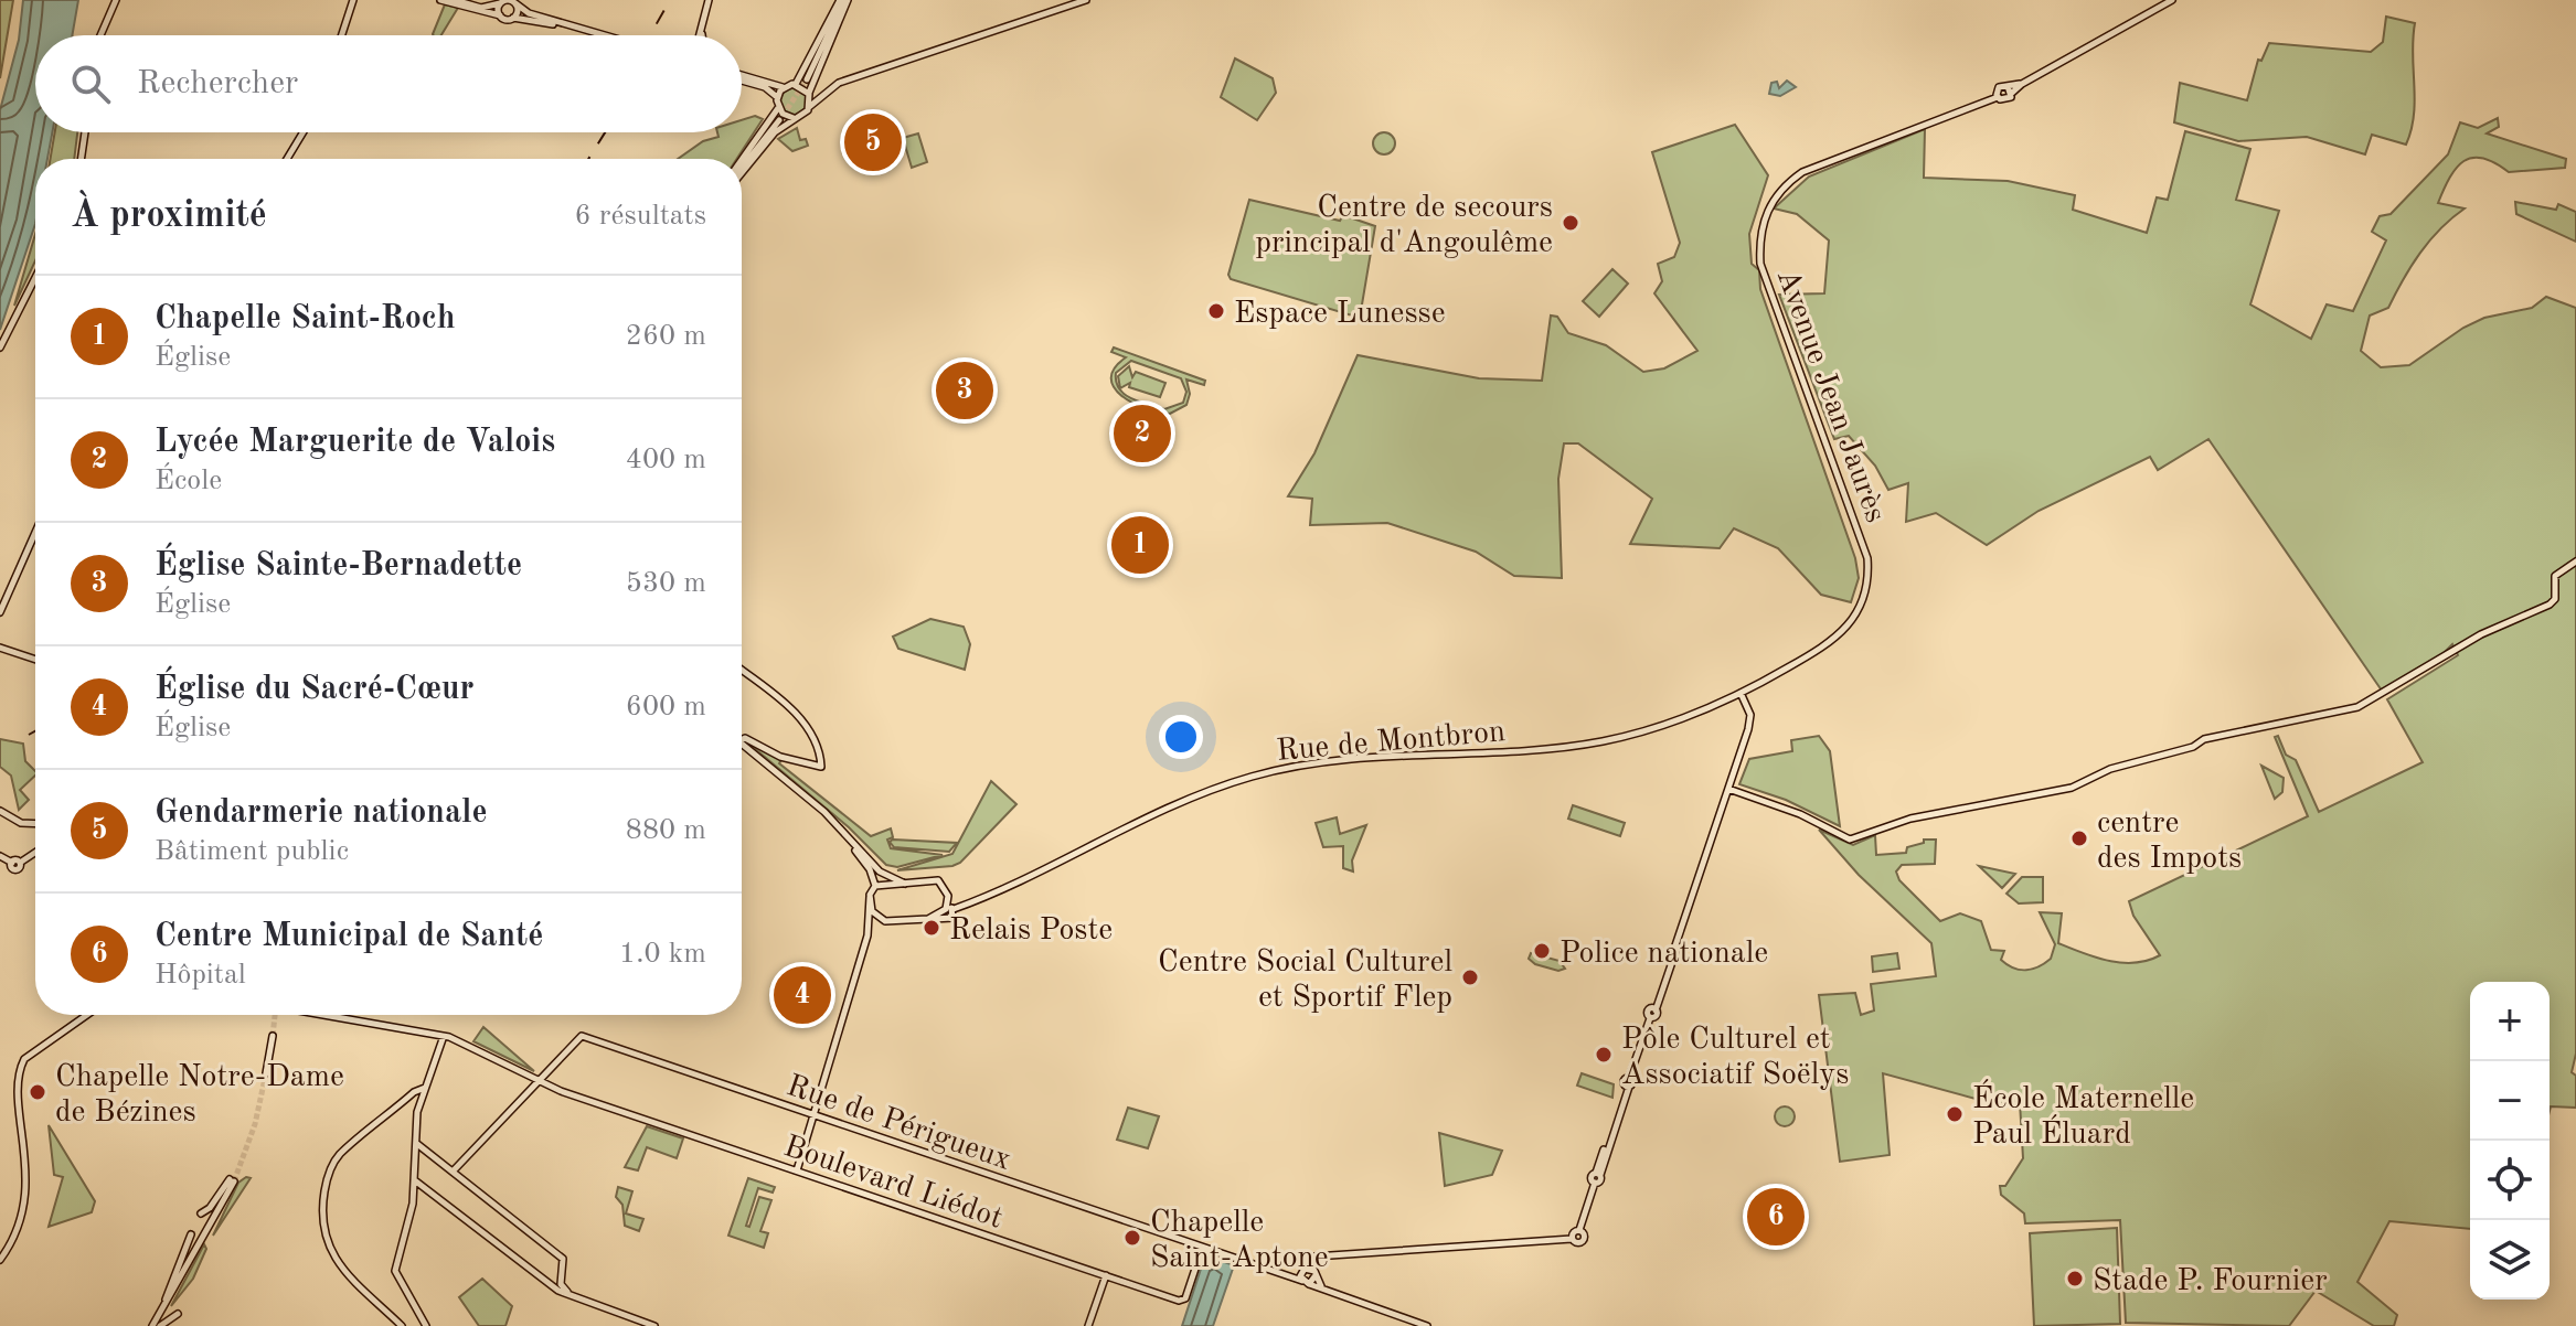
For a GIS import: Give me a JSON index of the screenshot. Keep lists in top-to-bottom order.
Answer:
{
  "streets": {
    "main road": [
      "Avenue Jean Jaurès",
      "Rue de Montbron",
      "Rue de Périgueux",
      "Boulevard Liédot"
    ]
  },
  "crossings": [
    ["Avenue Jean Jaurès", "Rue de Montbron"],
    ["Rue de Périgueux", "Boulevard Liédot"]
  ],
  "places": [
    "Centre de secours principal d'Angoulême",
    "Espace Lunesse",
    "centre des Impots",
    "Relais Poste",
    "Police nationale",
    "Centre Social Culturel et Sportif Flep",
    "Pôle Culturel et Associatif Soëlys",
    "Chapelle Notre-Dame de Bézines",
    "École Maternelle Paul Éluard",
    "Chapelle Saint-Aptone",
    "Stade P. Fournier"
  ],
  "page": {
    "search": "Rechercher",
    "pins": [
      "5",
      "3",
      "2",
      "1",
      "4",
      "6"
    ],
    "heading": ["À proximité", "6 résultats"],
    "list": [
      {
        "mark": "1",
        "name": "Chapelle Saint-Roch",
        "note": "Église",
        "value": "260 m"
      },
      {
        "mark": "2",
        "name": "Lycée Marguerite de Valois",
        "note": "École",
        "value": "400 m"
      },
      {
        "mark": "3",
        "name": "Église Sainte-Bernadette",
        "note": "Église",
        "value": "530 m"
      },
      {
        "mark": "4",
        "name": "Église du Sacré-Cœur",
        "note": "Église",
        "value": "600 m"
      },
      {
        "mark": "5",
        "name": "Gendarmerie nationale",
        "note": "Bâtiment public",
        "value": "880 m"
      },
      {
        "mark": "6",
        "name": "Centre Municipal de Santé",
        "note": "Hôpital",
        "value": "1.0 km"
      }
    ],
    "map_buttons": ["+", "−"]
  }
}
